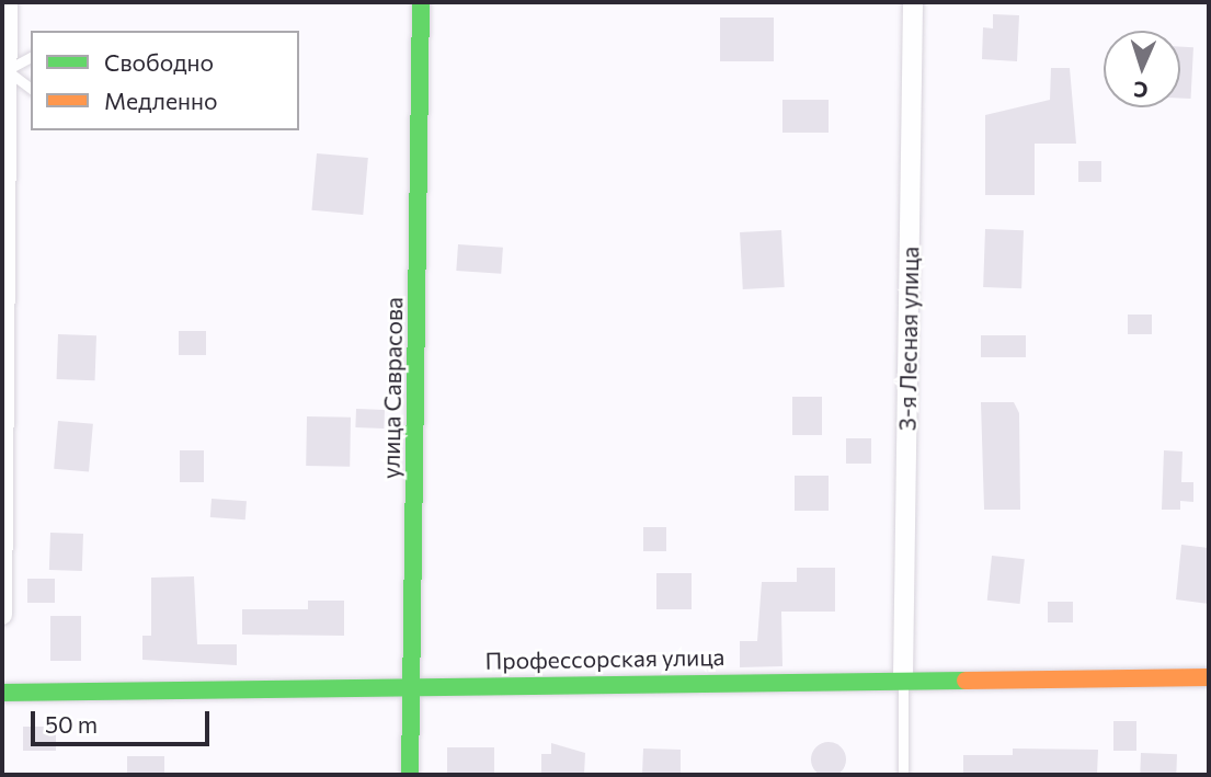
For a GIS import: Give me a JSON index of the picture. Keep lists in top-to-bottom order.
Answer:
{
  "streets": {
    "street": ["3-я Лесная улица", "улица Саврасова", "Профессорская улица"]
  },
  "crossings": [
    ["3-я Лесная улица", "Профессорская улица"],
    ["улица Саврасова", "Профессорская улица"]
  ],
  "legend": ["Свободно", "Медленно"],
  "scale_bar": "50 m",
  "north": "bottom"
}
